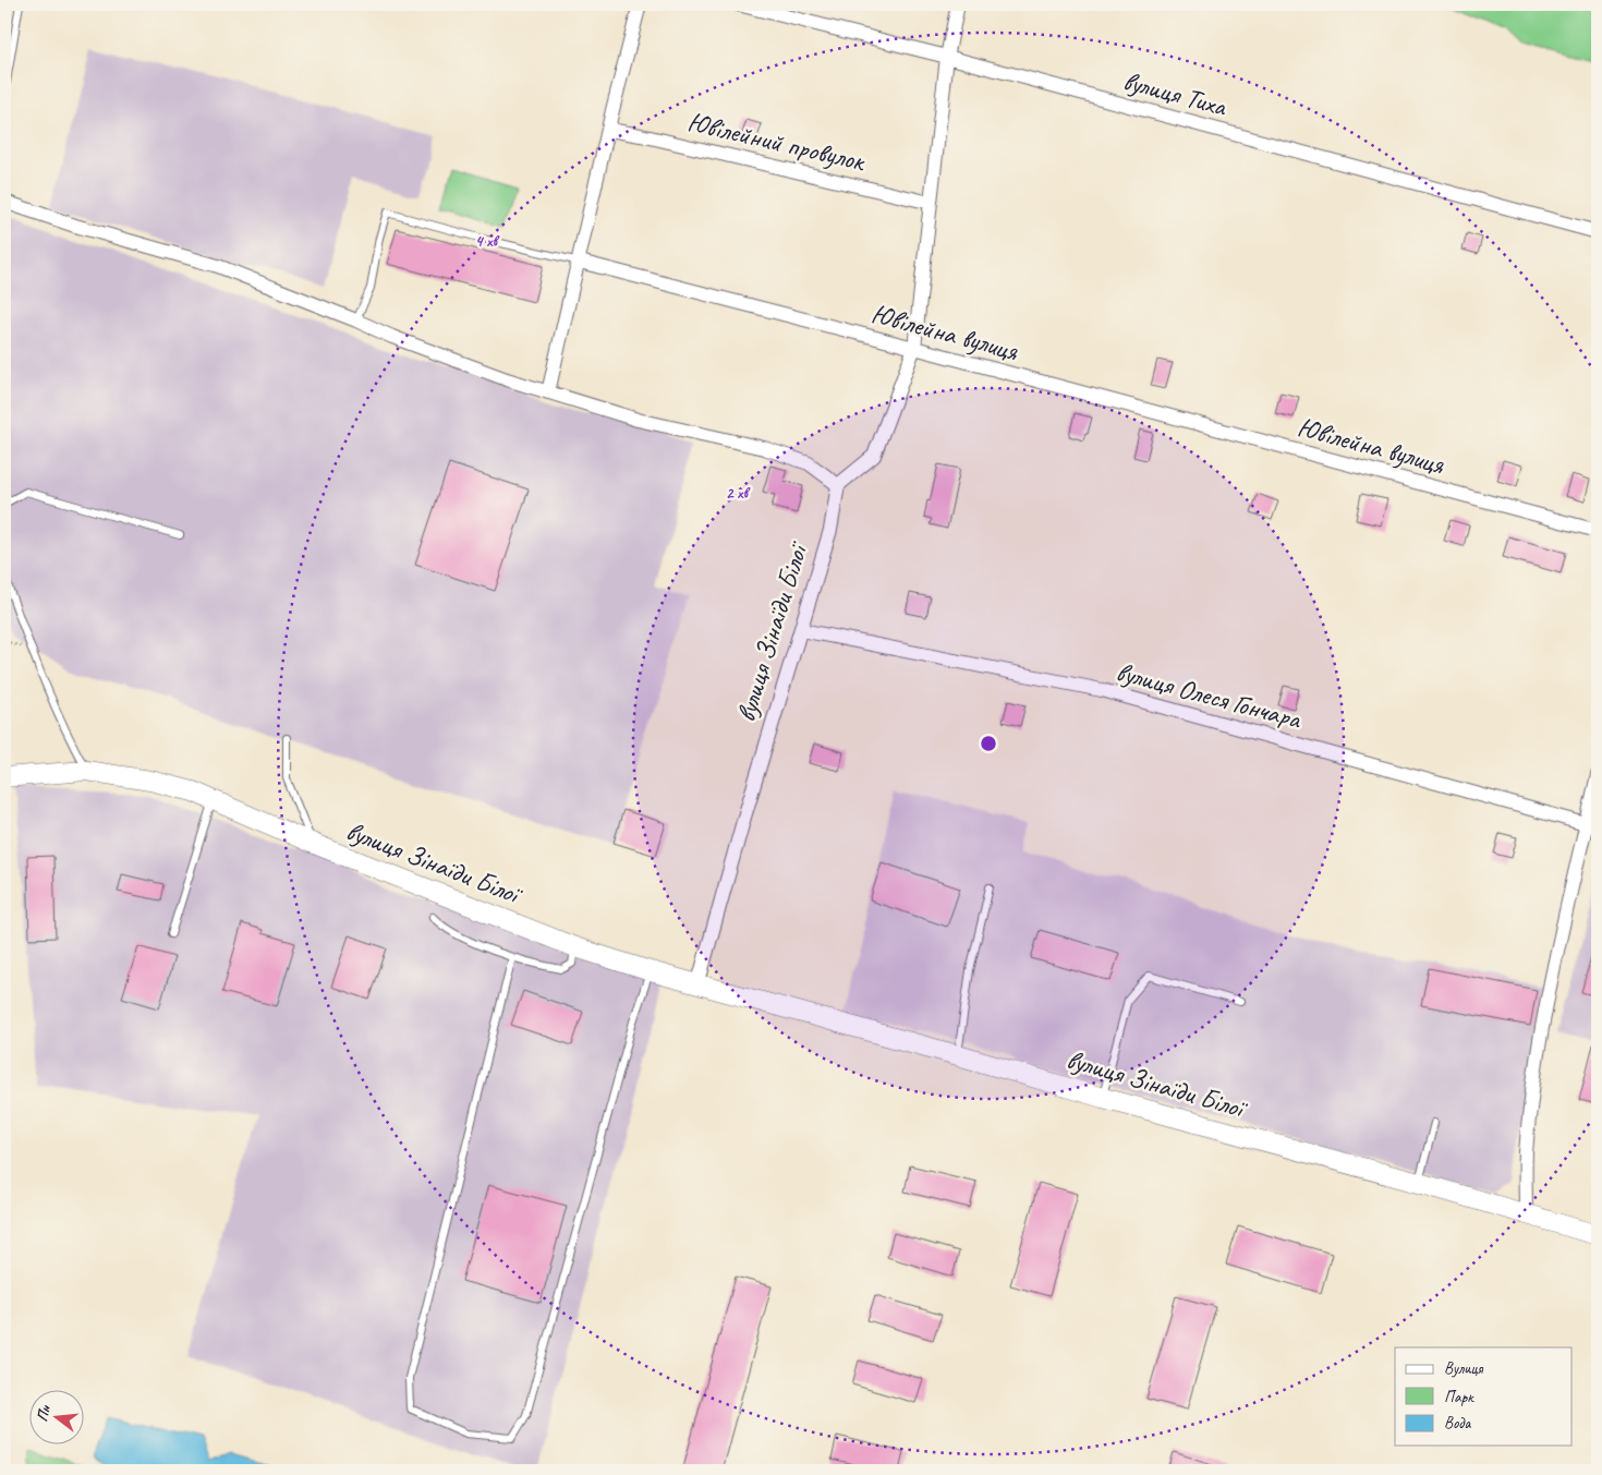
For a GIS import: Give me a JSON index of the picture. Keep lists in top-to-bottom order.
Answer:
{
  "streets": {
    "street": [
      "вулиця Тиха",
      "Ювілейний провулок",
      "Ювілейна вулиця",
      "вулиця Зінаїди Білої",
      "вулиця Олеся Гончара"
    ]
  },
  "crossings": [
    ["вулиця Зінаїди Білої", "вулиця Олеся Гончара"]
  ],
  "legend": ["Вулиця", "Парк", "Вода"],
  "north": "left",
  "rings": ["4 хв", "2 хв"]
}
